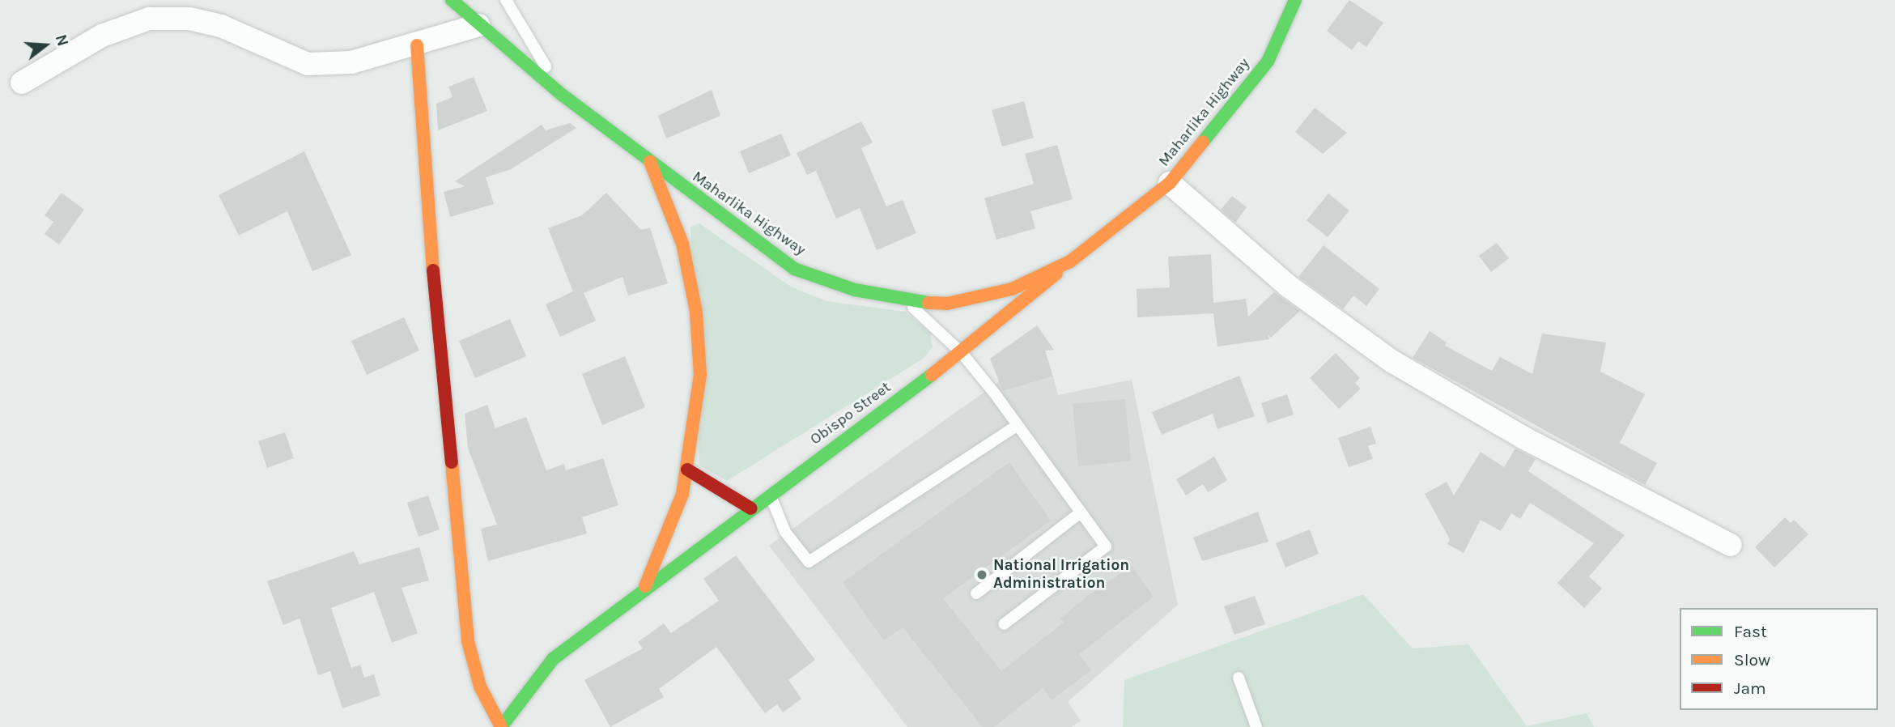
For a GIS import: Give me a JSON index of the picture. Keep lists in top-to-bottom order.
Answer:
{
  "streets": {
    "main road": ["Maharlika Highway", "Obispo Street"]
  },
  "crossings": [
    ["Maharlika Highway", "Obispo Street"]
  ],
  "places": ["National Irrigation Administration"],
  "legend": ["Fast", "Slow", "Jam"],
  "north": "right"
}
